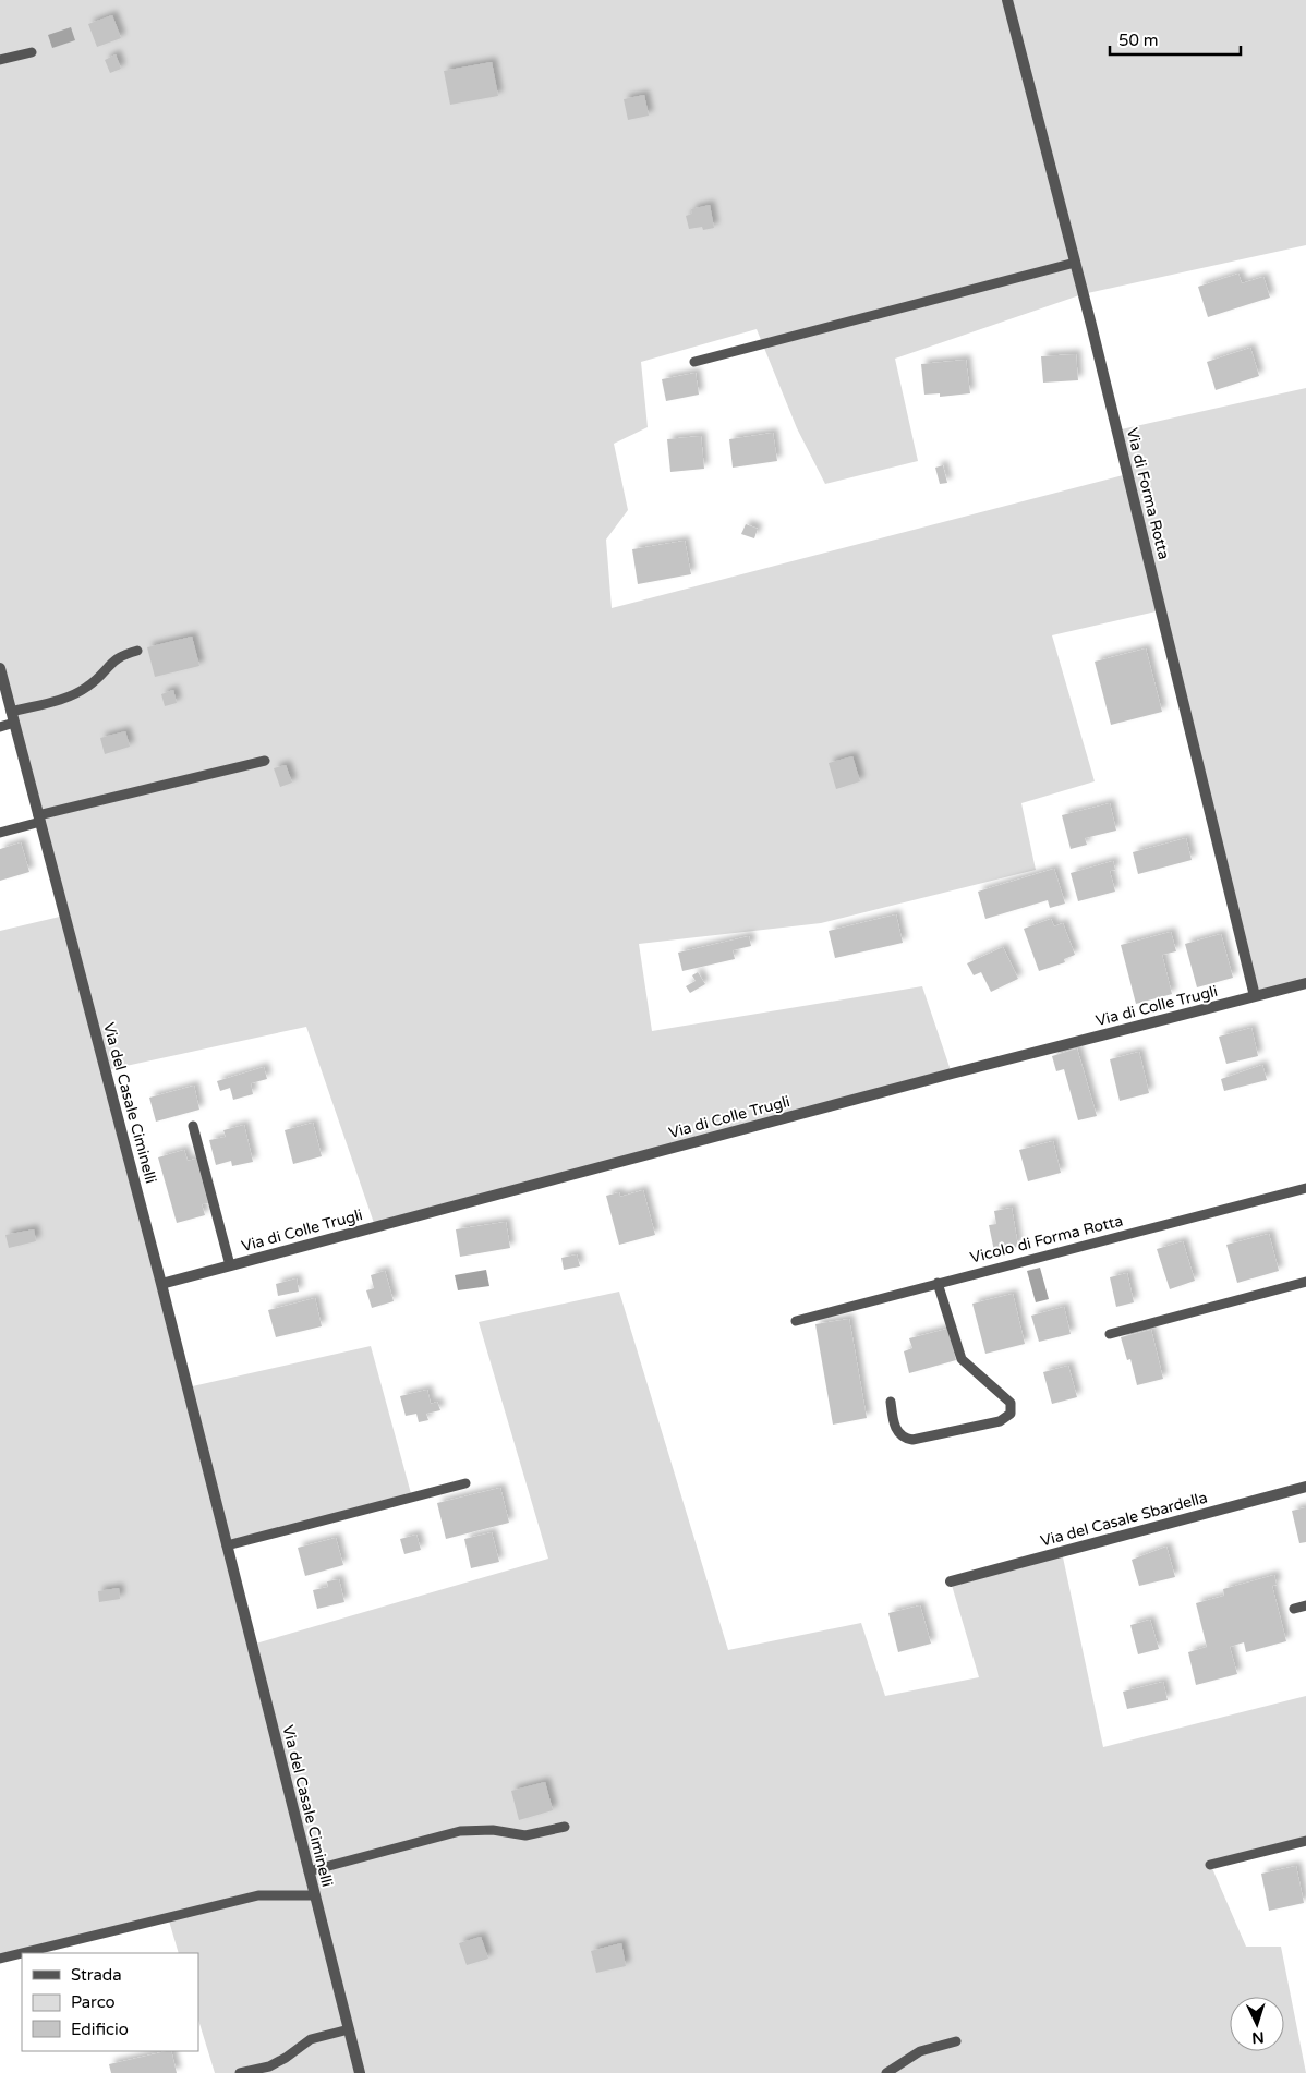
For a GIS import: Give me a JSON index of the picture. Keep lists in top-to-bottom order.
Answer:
{
  "streets": {
    "street": [
      "Via di Forma Rotta",
      "Via di Colle Trugli",
      "Via del Casale Ciminelli",
      "Via del Casale Sbardella"
    ],
    "lane": ["Vicolo di Forma Rotta"]
  },
  "crossings": [
    ["Via di Forma Rotta", "Via di Colle Trugli"],
    ["Via di Colle Trugli", "Via del Casale Ciminelli"]
  ],
  "legend": ["Strada", "Parco", "Edificio"],
  "scale_bar": "50 m",
  "north": "bottom"
}
